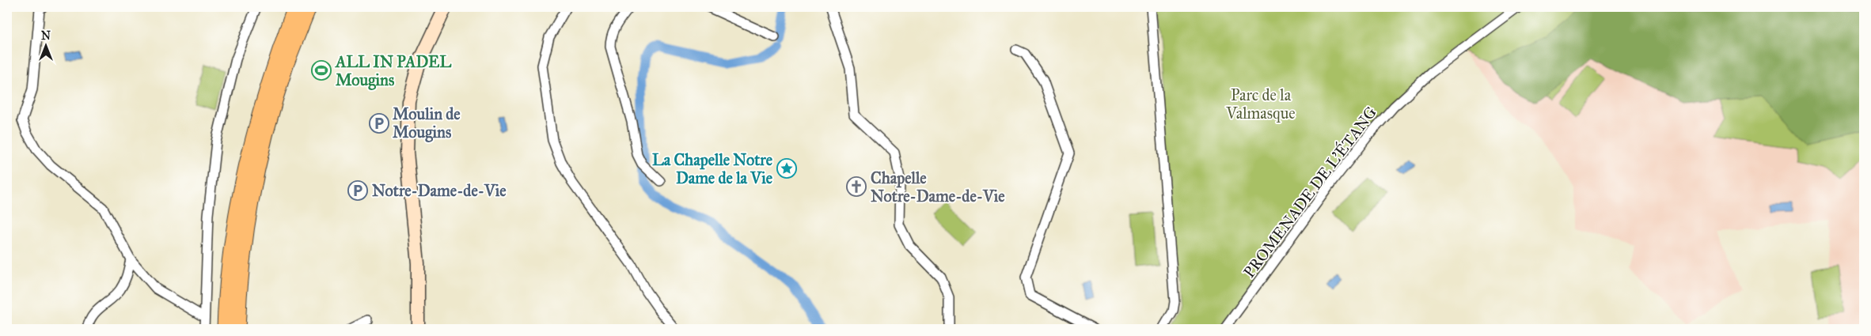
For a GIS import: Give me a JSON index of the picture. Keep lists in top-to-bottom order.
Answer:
{
  "streets": {
    "street": ["PROMENADE DE L'ÉTANG"]
  },
  "parks": ["Parc de la Valmasque"],
  "places": {
    "sports": ["ALL IN PADEL Mougins"],
    "parking": ["Moulin de Mougins", "Notre-Dame-de-Vie"],
    "place": ["La Chapelle Notre Dame de la Vie"],
    "church": ["Chapelle Notre-Dame-de-Vie"]
  },
  "north": "top"
}
